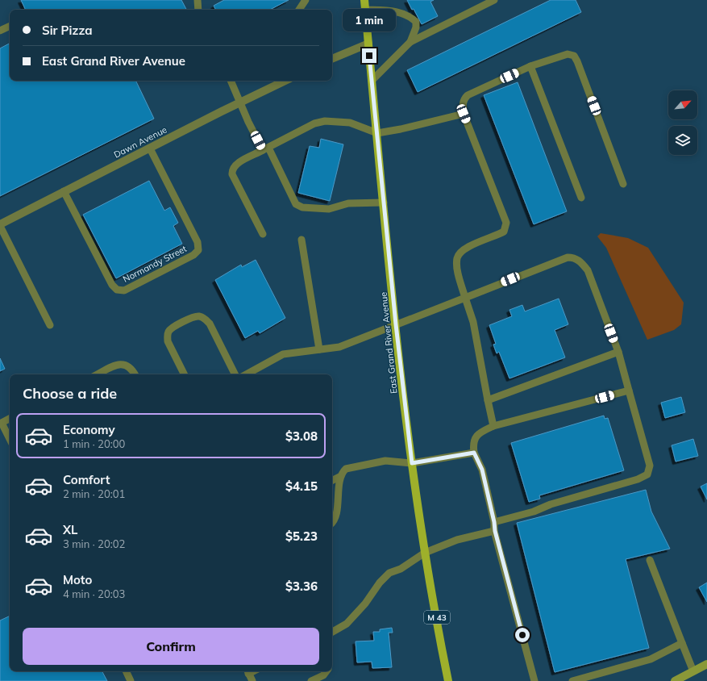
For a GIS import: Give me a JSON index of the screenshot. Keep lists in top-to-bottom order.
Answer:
{
  "streets": {
    "main road": ["East Grand River Avenue", "M 43"],
    "street": ["Dawn Avenue"],
    "lane": ["Normandy Street"]
  },
  "crossings": [
    ["Dawn Avenue", "Normandy Street"]
  ],
  "north": "top right",
  "page": {
    "bubble": "1 min",
    "banner": ["Sir Pizza", "East Grand River Avenue"],
    "heading": "Choose a ride",
    "list": [
      {
        "name": "Economy",
        "note": "1 min · 20:00",
        "value": "$3.08"
      },
      {
        "name": "Comfort",
        "note": "2 min · 20:01",
        "value": "$4.15"
      },
      {
        "name": "XL",
        "note": "3 min · 20:02",
        "value": "$5.23"
      },
      {
        "name": "Moto",
        "note": "4 min · 20:03",
        "value": "$3.36"
      }
    ],
    "buttons": "Confirm"
  }
}
